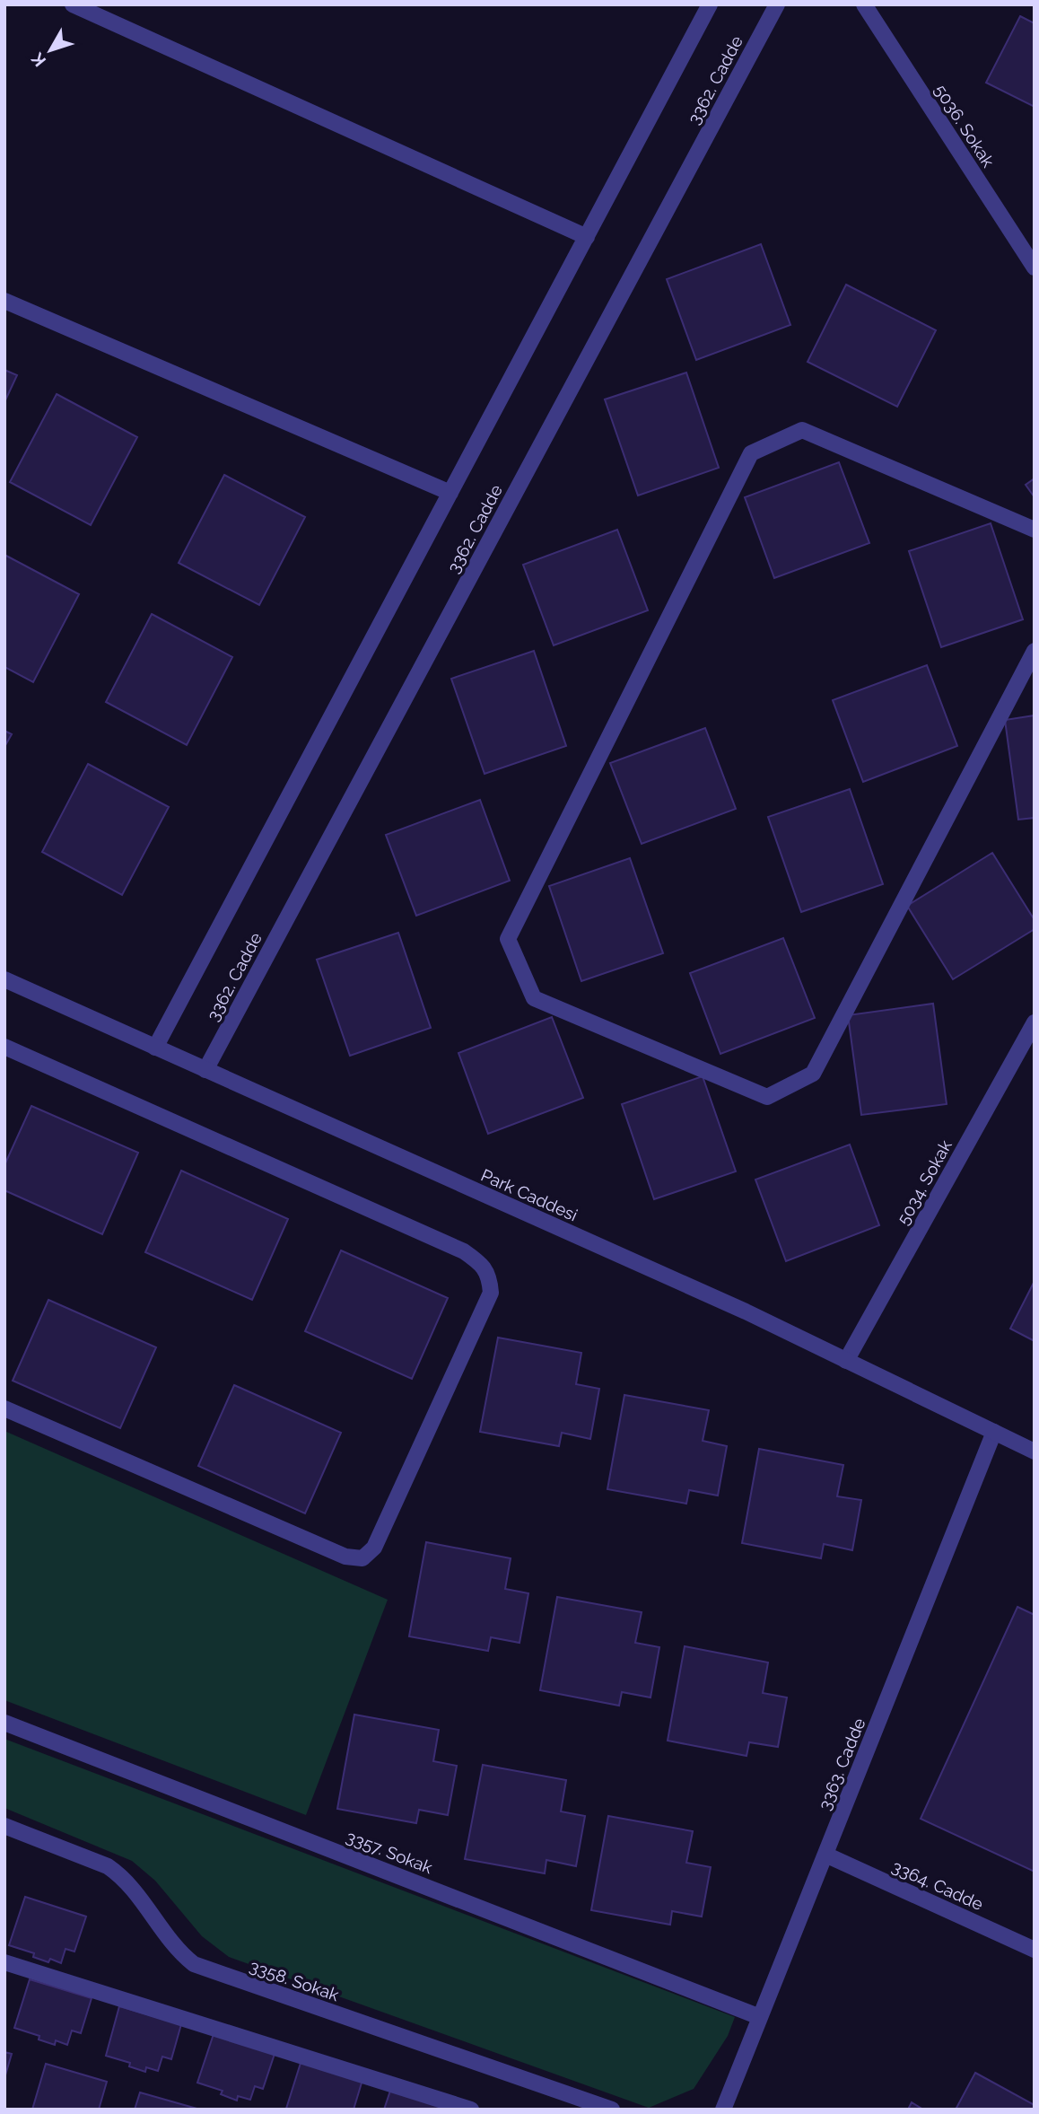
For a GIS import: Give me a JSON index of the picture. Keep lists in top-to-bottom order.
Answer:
{
  "streets": {
    "street": [
      "3362. Cadde",
      "5036. Sokak",
      "5034. Sokak",
      "Park Caddesi",
      "3363. Cadde",
      "3357. Sokak",
      "3364. Cadde",
      "3358. Sokak"
    ]
  },
  "crossings": [
    ["3362. Cadde", "Park Caddesi"],
    ["5034. Sokak", "Park Caddesi"],
    ["Park Caddesi", "3363. Cadde"],
    ["3363. Cadde", "3357. Sokak"],
    ["3363. Cadde", "3364. Cadde"]
  ],
  "north": "bottom left"
}
